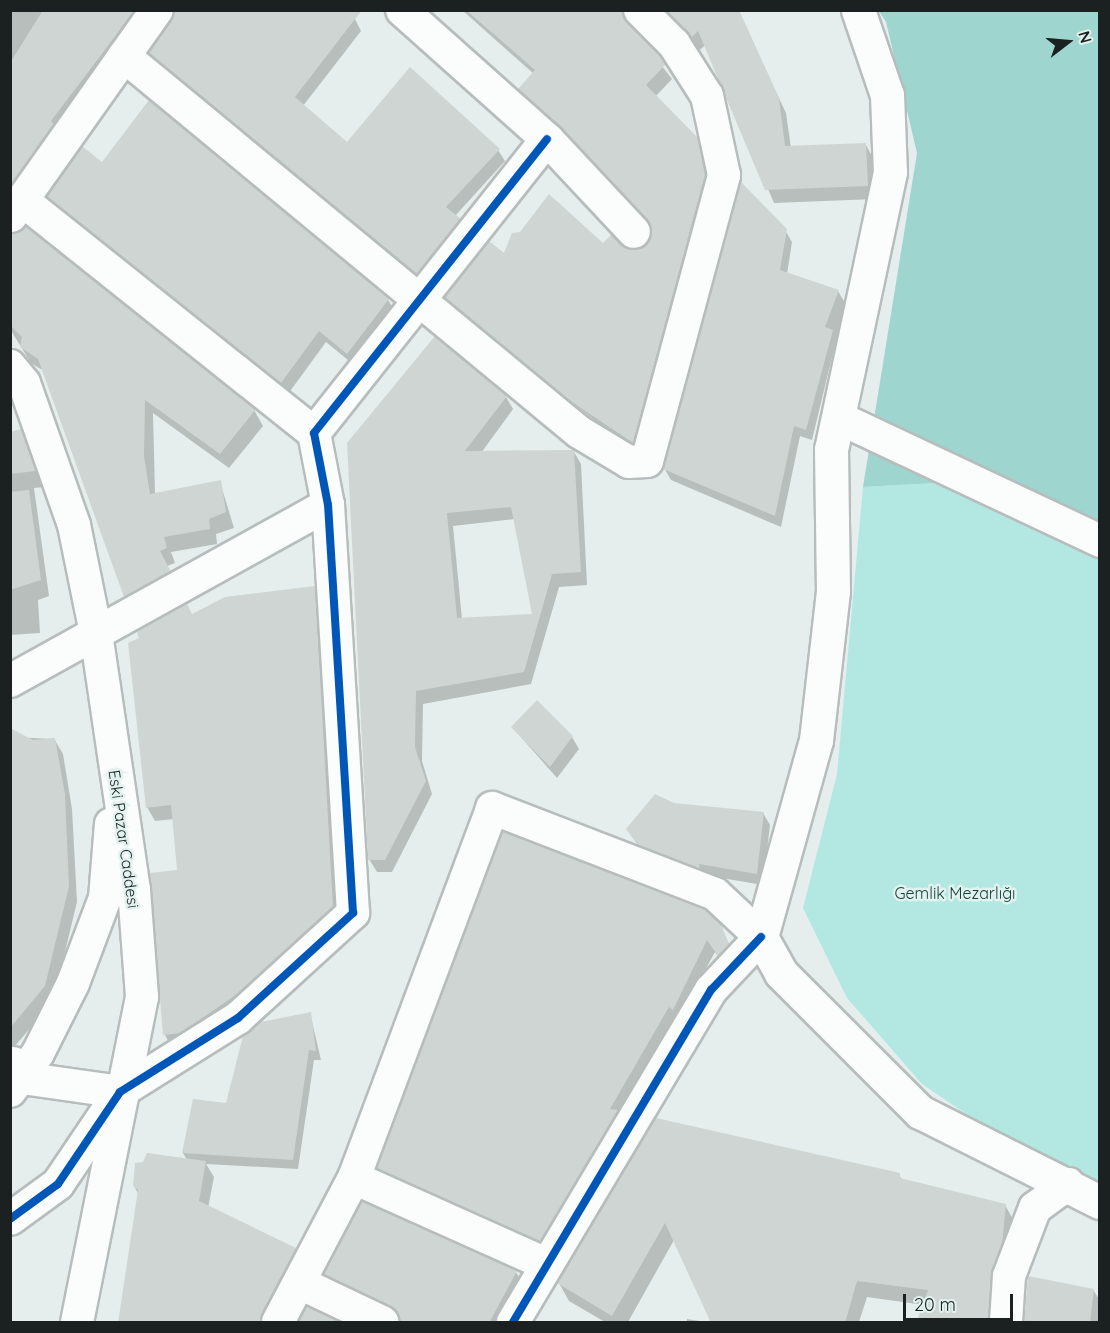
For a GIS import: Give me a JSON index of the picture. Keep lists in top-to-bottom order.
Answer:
{
  "streets": {
    "street": ["Eski Pazar Caddesi"]
  },
  "parks": ["Gemlik Mezarlığı"],
  "scale_bar": "20 m",
  "north": "right"
}
